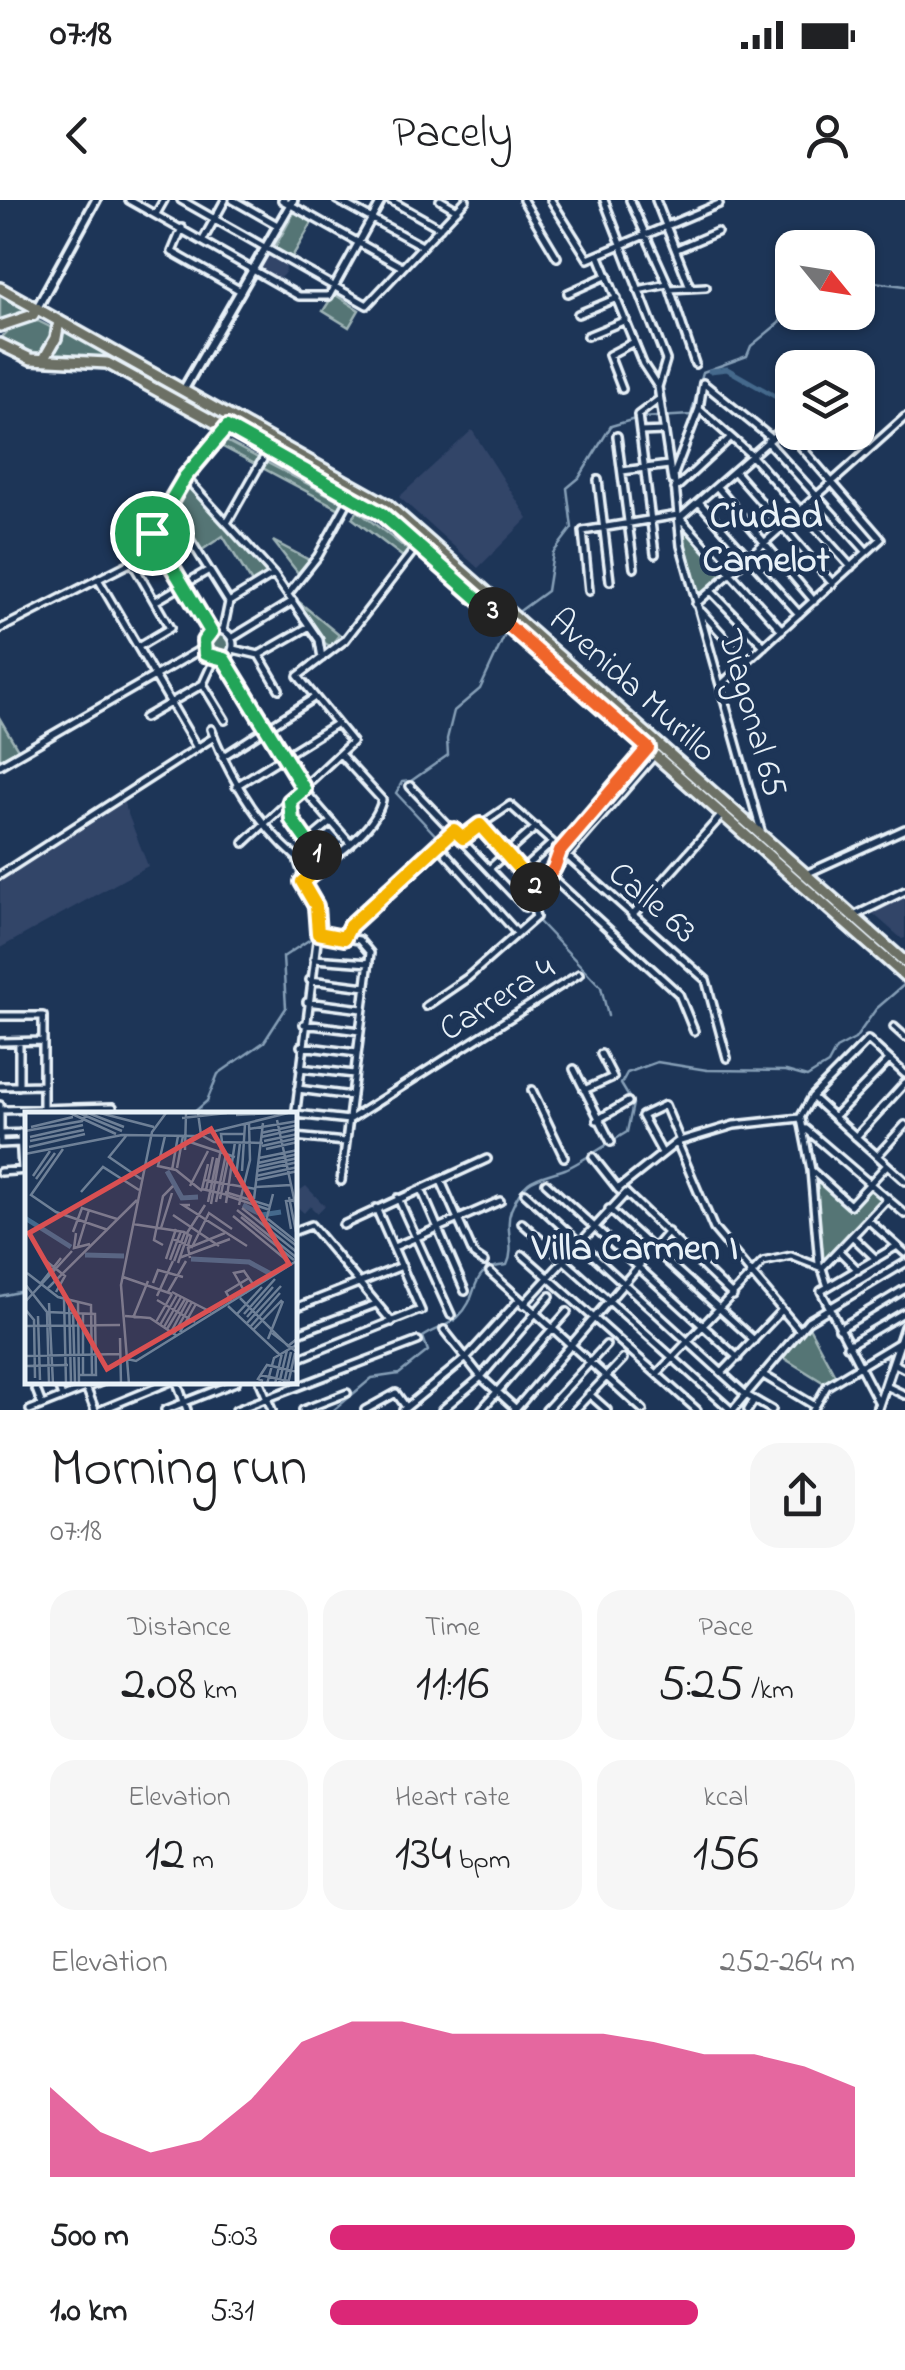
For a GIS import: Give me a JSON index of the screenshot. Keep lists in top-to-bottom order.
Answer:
{
  "streets": {
    "main road": ["Avenida Murillo"],
    "street": ["Diagonal 65", "Calle 63", "Carrera 4"]
  },
  "crossings": [
    ["Avenida Murillo", "Diagonal 65"]
  ],
  "districts": ["Ciudad Camelot", "Villa Carmen I"],
  "north": "bottom right",
  "page": {
    "status": "07:18",
    "header": "Pacely",
    "pins": ["3", "1", "2"],
    "heading": ["Morning run", "07:18"],
    "stats": [
      ["Distance", "2.08 km"],
      ["Time", "11:16"],
      ["Pace", "5:25 /km"],
      ["Elevation", "12 m"],
      ["Heart rate", "134 bpm"],
      ["kcal", "156"]
    ],
    "chart": ["Elevation", "252–264 m"],
    "list": [
      {
        "name": "500 m",
        "note": "5:03"
      },
      {
        "name": "1.0 km",
        "note": "5:31"
      }
    ]
  }
}
